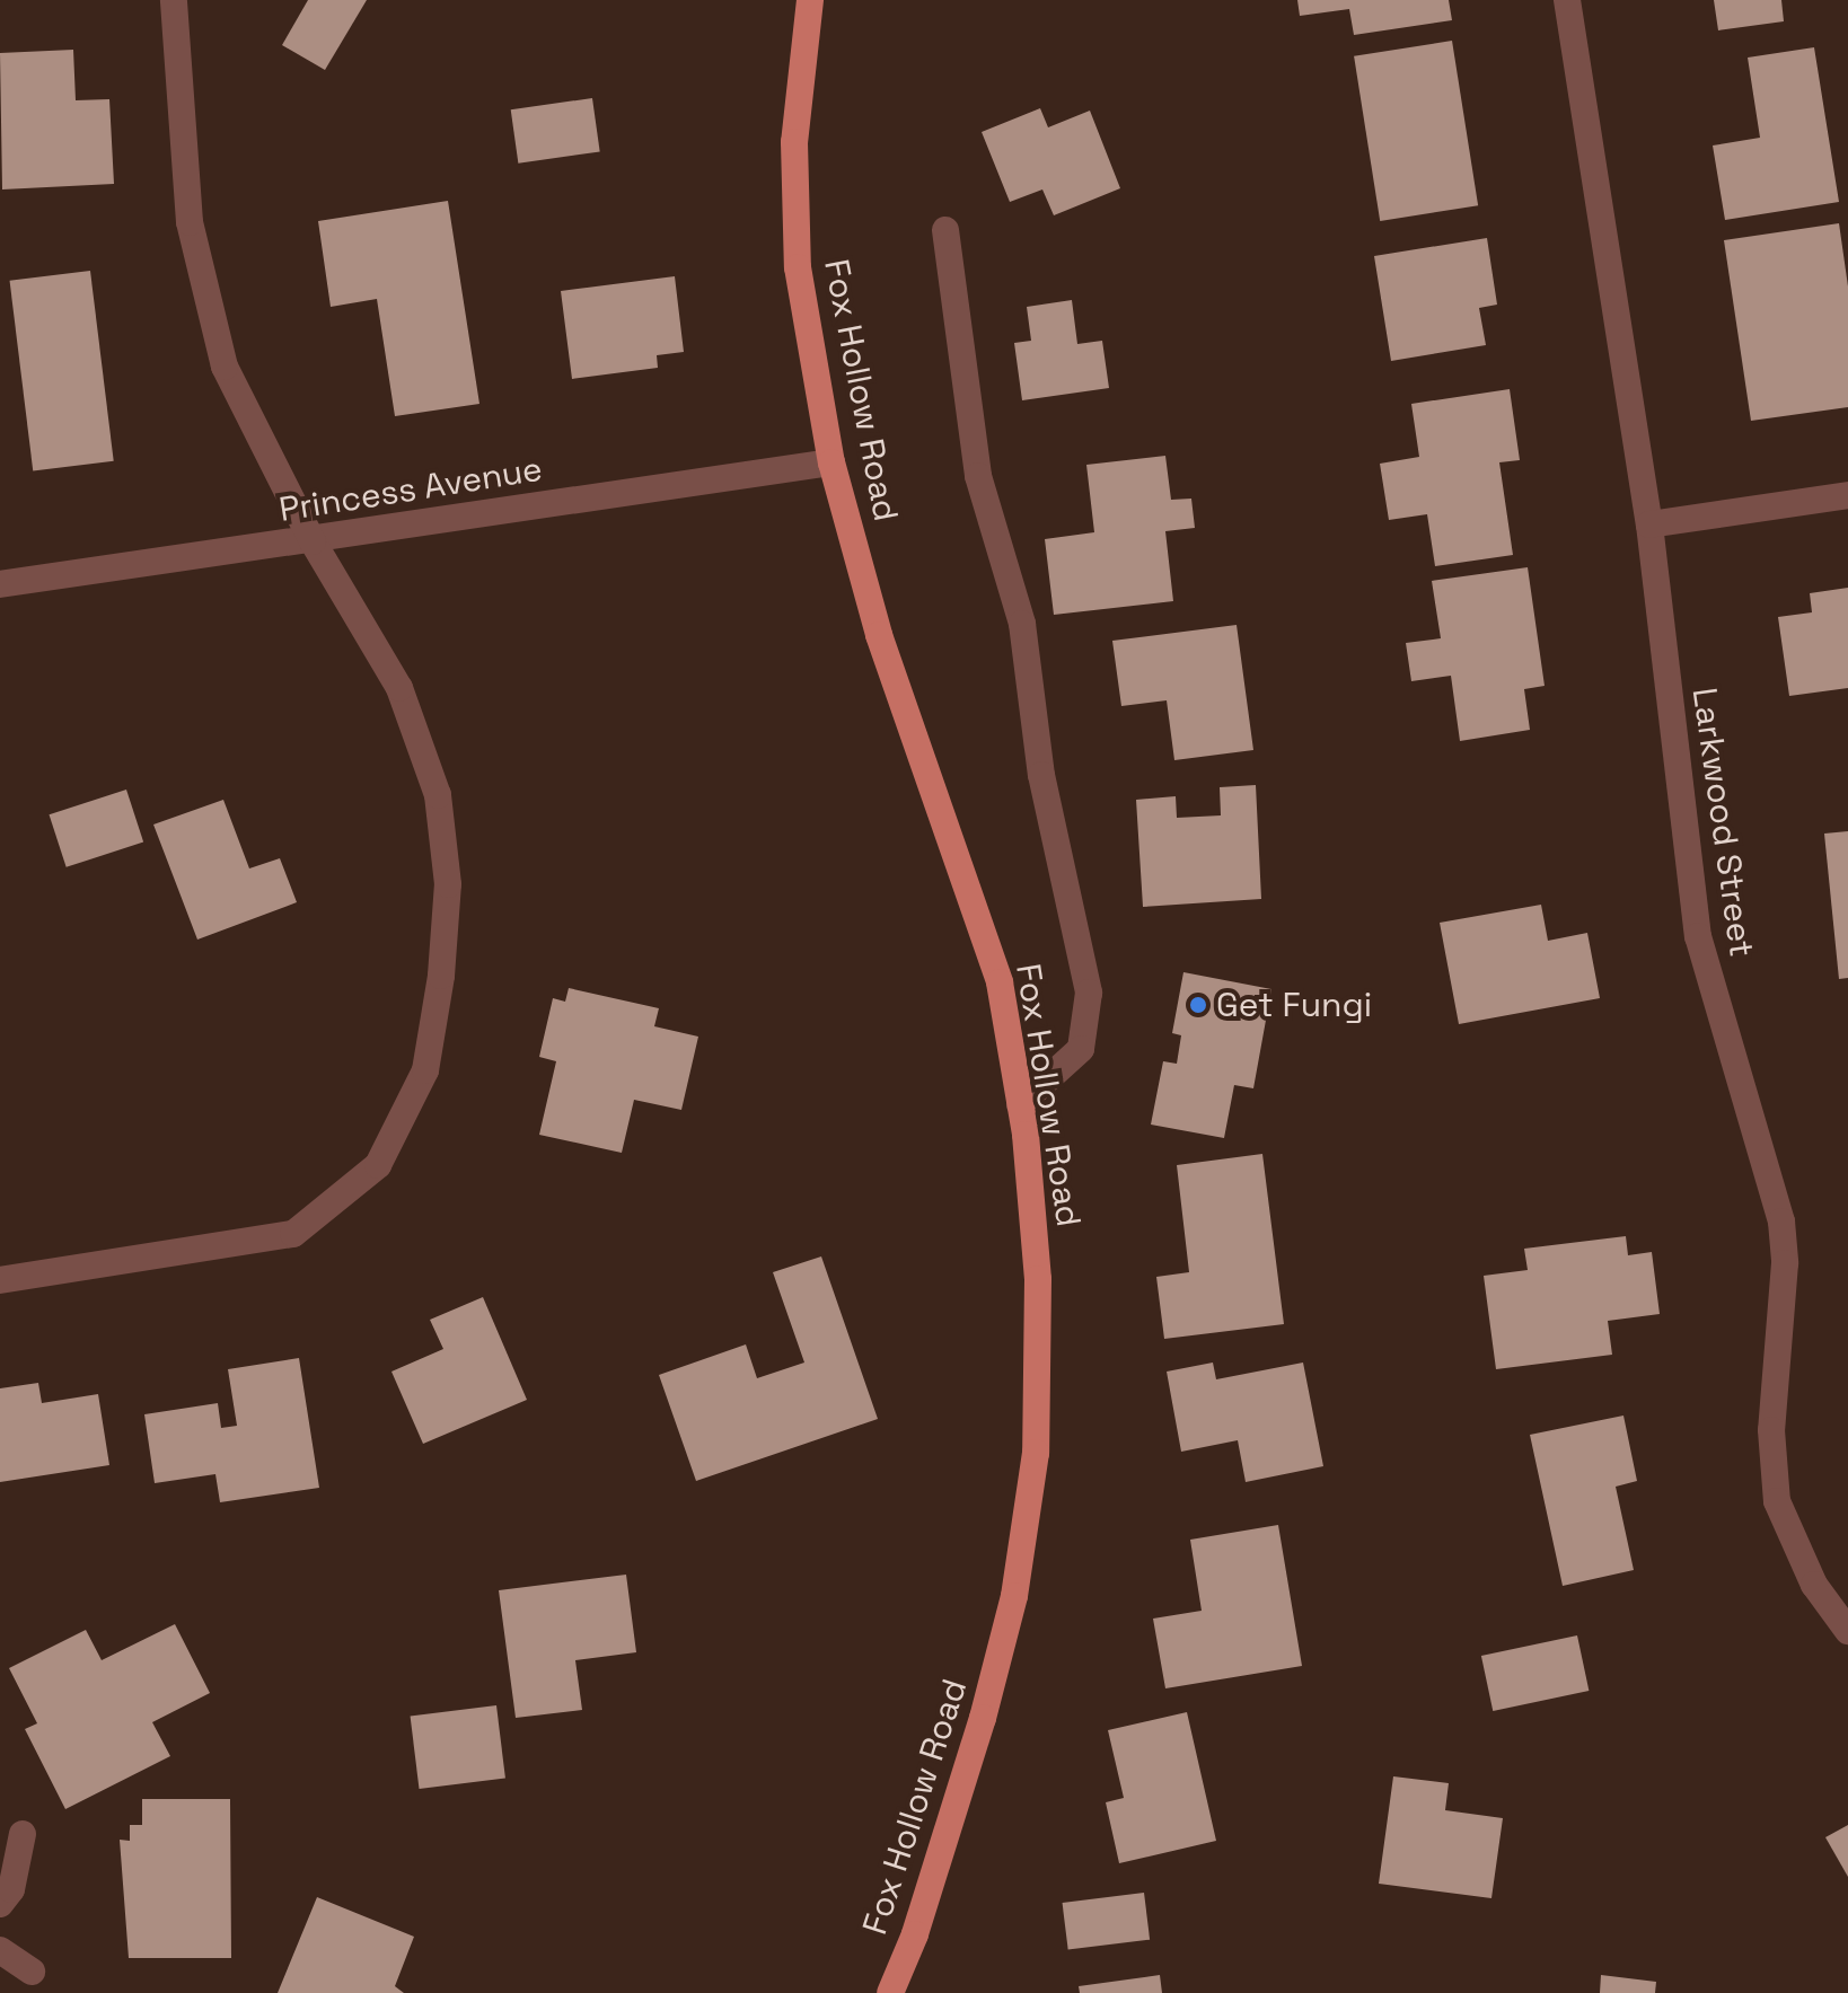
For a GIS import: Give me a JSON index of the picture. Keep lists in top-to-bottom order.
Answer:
{
  "streets": {
    "main road": ["Fox Hollow Road"],
    "street": ["Princess Avenue", "Larkwood Street"]
  },
  "crossings": [
    ["Fox Hollow Road", "Princess Avenue"]
  ],
  "places": ["Get Fungi"]
}
